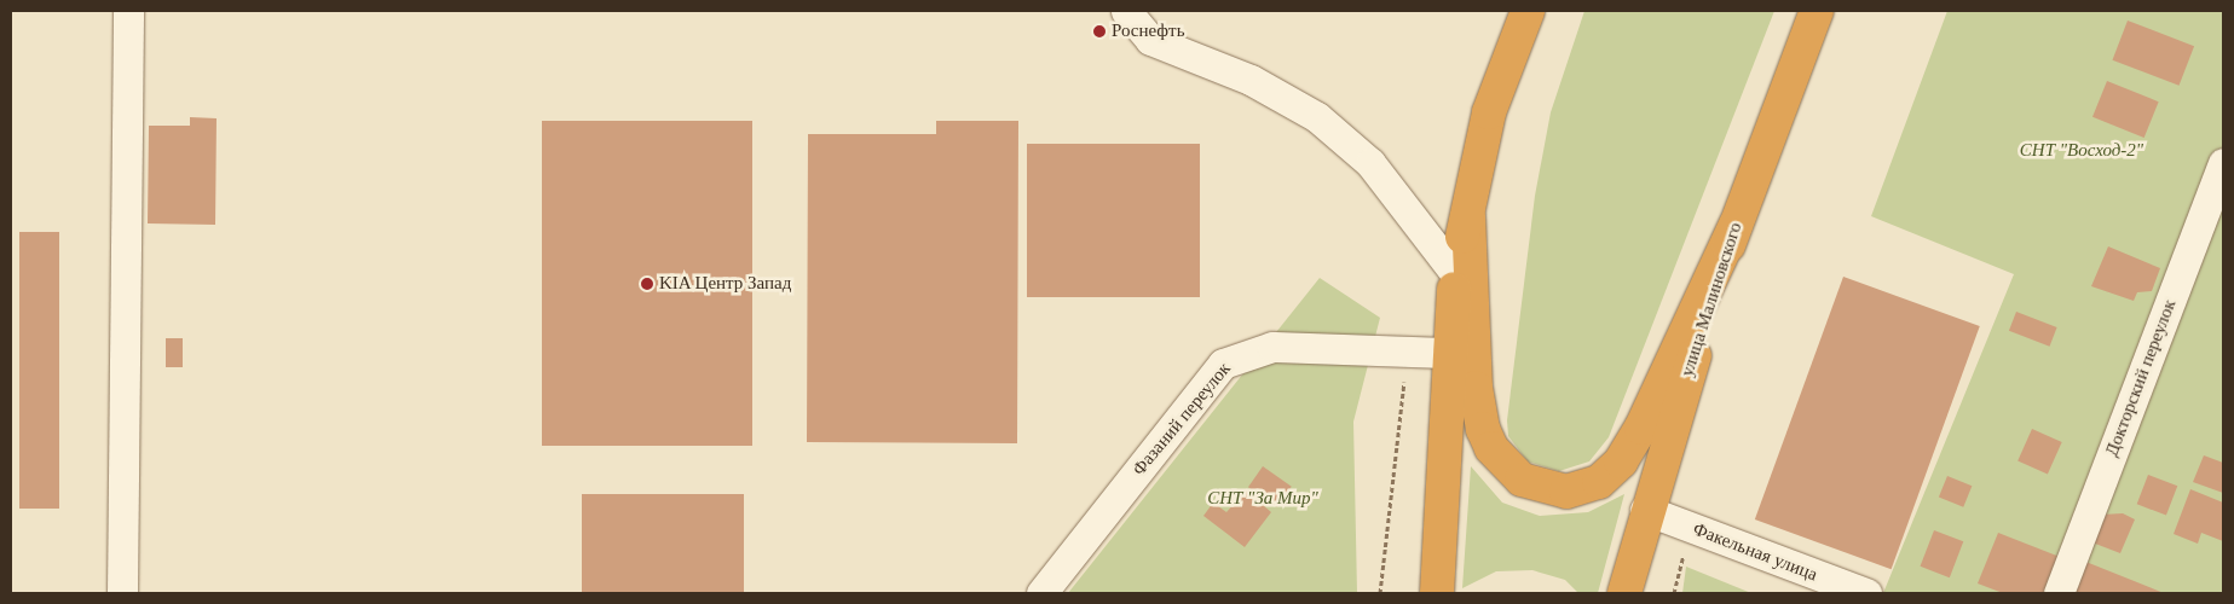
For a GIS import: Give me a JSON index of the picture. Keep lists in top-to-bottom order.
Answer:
{
  "streets": {
    "highway": ["улица Малиновского"],
    "street": ["Докторский переулок", "Фазаний переулок", "Факельная улица"]
  },
  "crossings": [
    ["улица Малиновского", "Факельная улица"]
  ],
  "parks": ["СНТ \"Восход-2\"", "СНТ \"За Мир\""],
  "places": ["Роснефть", "KIA Центр Запад"]
}
